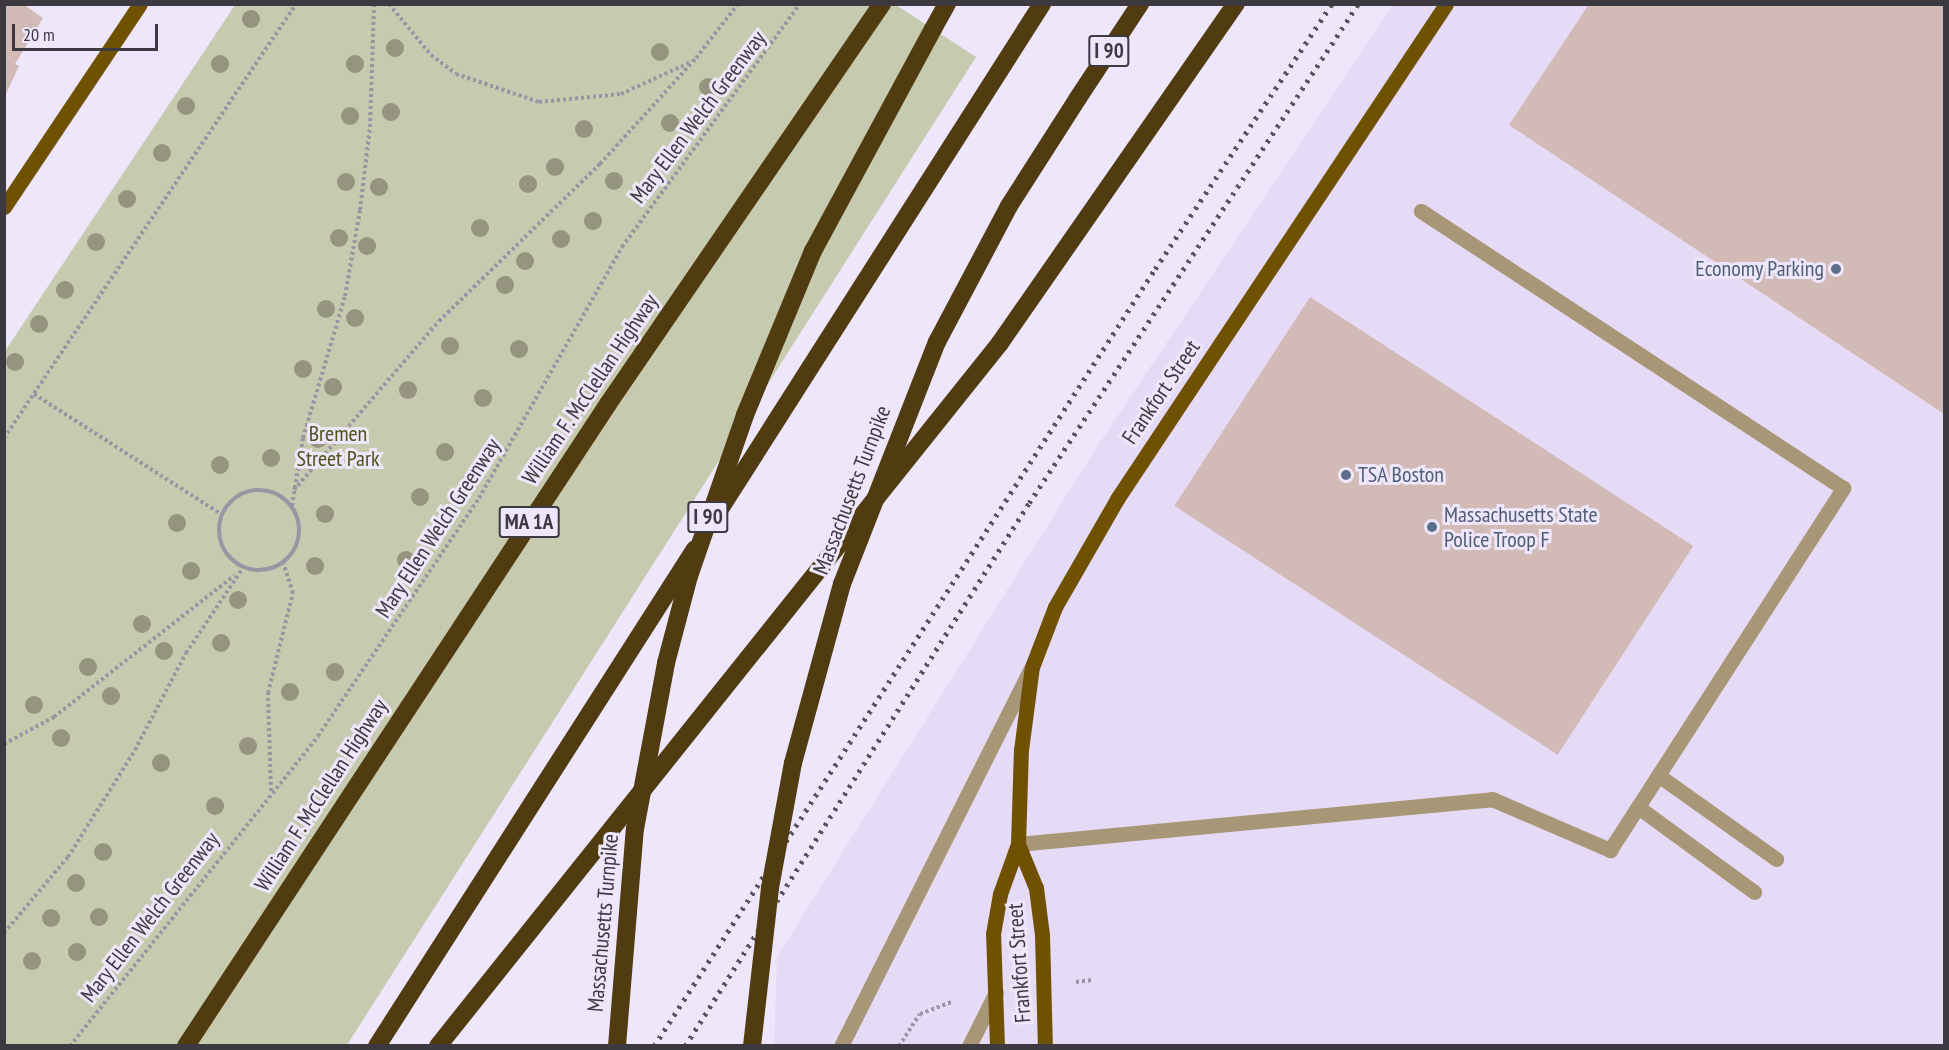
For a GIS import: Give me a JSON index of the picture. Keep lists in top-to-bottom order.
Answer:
{
  "streets": {
    "highway": [
      "I 90",
      "William F. McClellan Highway",
      "Massachusetts Turnpike",
      "MA 1A"
    ],
    "main road": ["Frankfort Street"],
    "path": ["Mary Ellen Welch Greenway"]
  },
  "parks": ["Bremen Street Park"],
  "places": ["Economy Parking", "TSA Boston", "Massachusetts State Police Troop F"],
  "scale_bar": "20 m"
}
